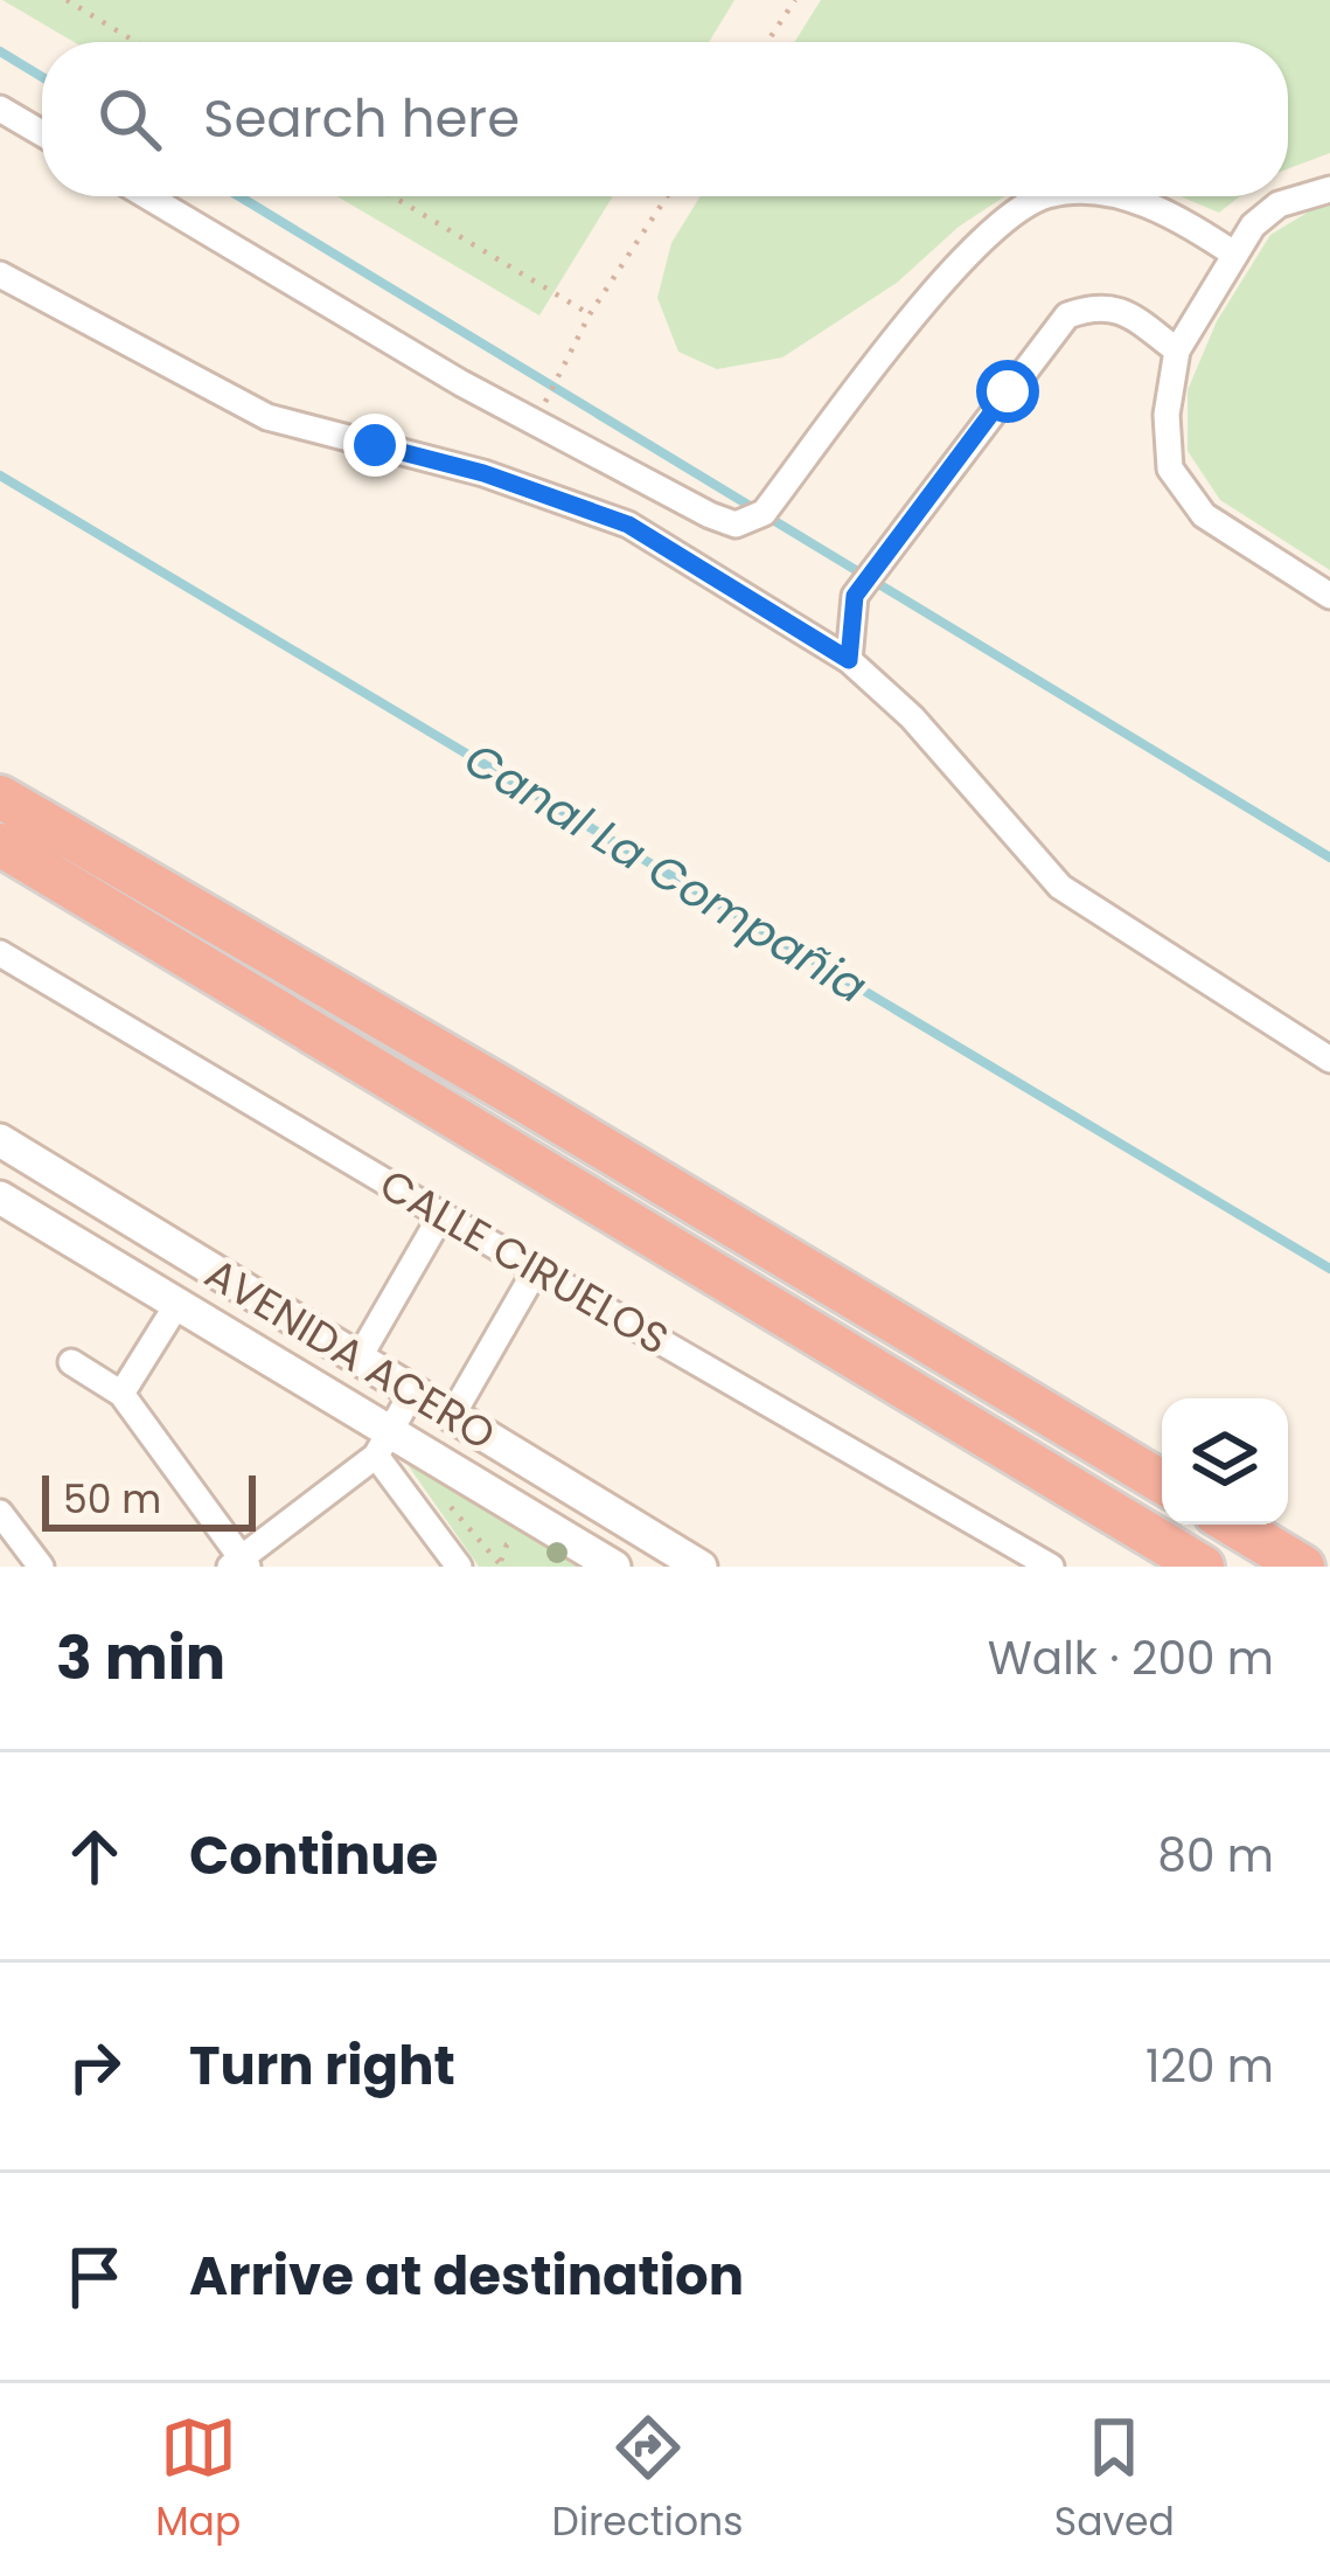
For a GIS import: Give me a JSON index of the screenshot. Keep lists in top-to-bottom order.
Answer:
{
  "streets": {
    "street": ["CALLE CIRUELOS", "AVENIDA ACERO"]
  },
  "water": ["Canal La Compañia"],
  "scale_bar": "50 m",
  "page": {
    "search": "Search here",
    "scale": "50 m",
    "heading": ["3 min", "Walk · 200 m"],
    "list": [
      ["Continue", "80 m"],
      ["Turn right", "120 m"],
      "Arrive at destination"
    ],
    "nav": ["Map", "Directions", "Saved"]
  }
}
